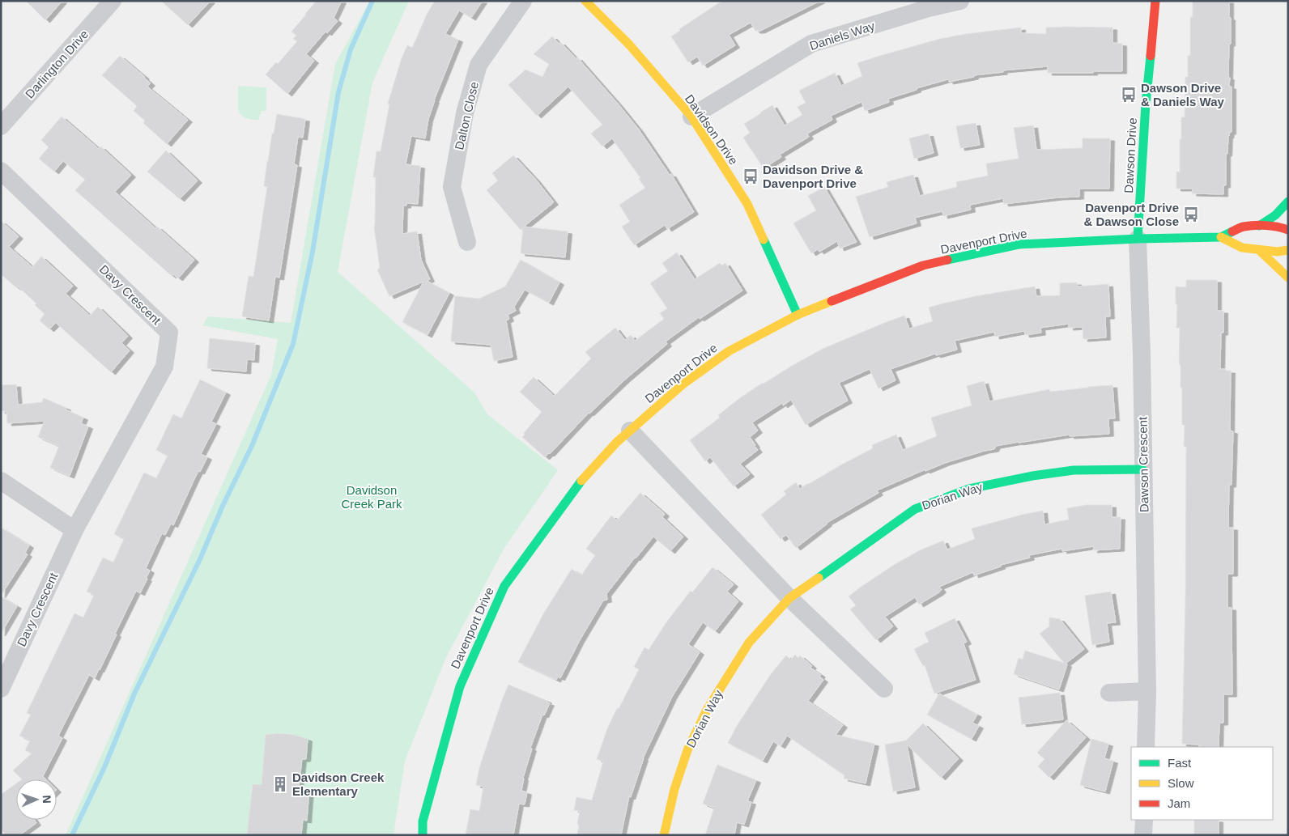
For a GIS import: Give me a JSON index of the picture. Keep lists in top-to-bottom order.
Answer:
{
  "streets": {
    "street": [
      "Daniels Way",
      "Darlington Drive",
      "Dalton Close",
      "Davidson Drive",
      "Dawson Drive",
      "Davenport Drive",
      "Davy Crescent",
      "Dawson Crescent",
      "Dorian Way"
    ]
  },
  "crossings": [
    ["Daniels Way", "Davidson Drive"],
    ["Davidson Drive", "Davenport Drive"],
    ["Dawson Drive", "Davenport Drive"],
    ["Dawson Drive", "Dawson Crescent"],
    ["Davenport Drive", "Dawson Crescent"],
    ["Dawson Crescent", "Dorian Way"]
  ],
  "parks": ["Davidson Creek Park"],
  "places": {
    "bus stop": ["Dawson Drive & Daniels Way", "Davidson Drive & Davenport Drive", "Davenport Drive & Dawson Close"],
    "building": ["Davidson Creek Elementary"]
  },
  "legend": ["Fast", "Slow", "Jam"],
  "north": "right"
}
